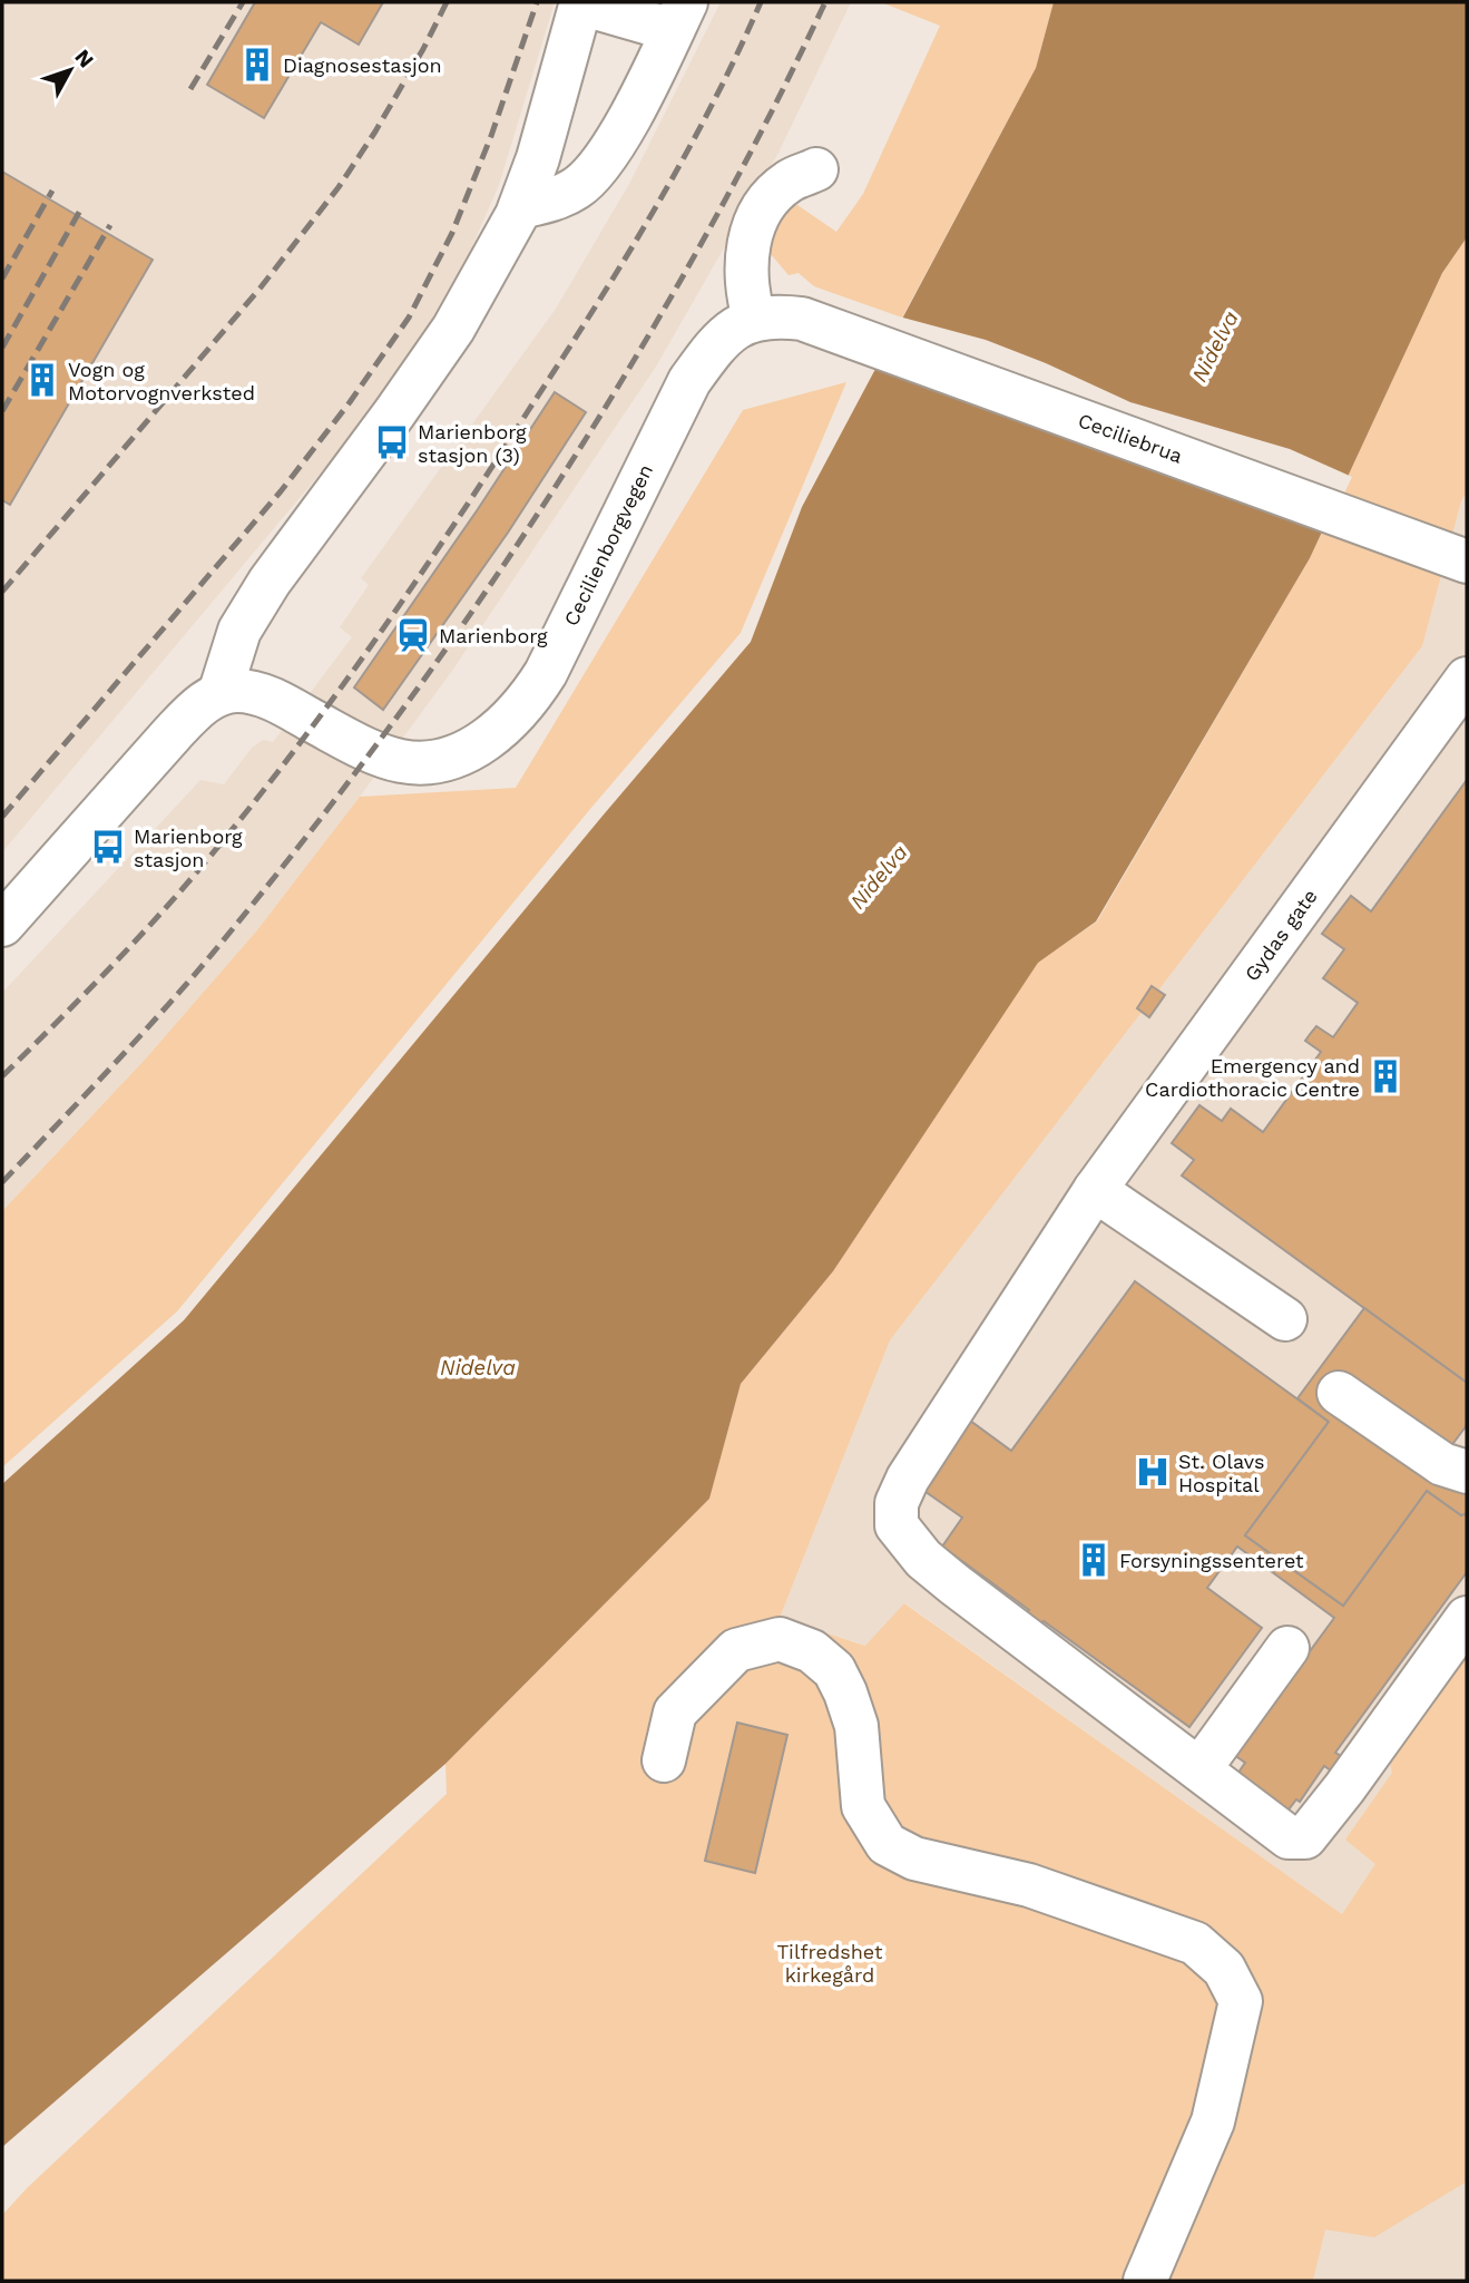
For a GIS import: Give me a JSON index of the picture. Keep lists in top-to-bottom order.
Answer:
{
  "streets": {
    "street": ["Ceciliebrua", "Cecilienborgvegen", "Gydas gate"]
  },
  "crossings": [
    ["Ceciliebrua", "Cecilienborgvegen"]
  ],
  "water": ["Nidelva"],
  "parks": ["Tilfredshet kirkegård"],
  "places": {
    "building": [
      "Diagnosestasjon",
      "Vogn og Motorvognverksted",
      "Emergency and Cardiothoracic Centre",
      "Forsyningssenteret"
    ],
    "bus stop": ["Marienborg stasjon (3)", "Marienborg stasjon"],
    "station": ["Marienborg"],
    "hospital": ["St. Olavs Hospital"]
  },
  "north": "top right"
}
